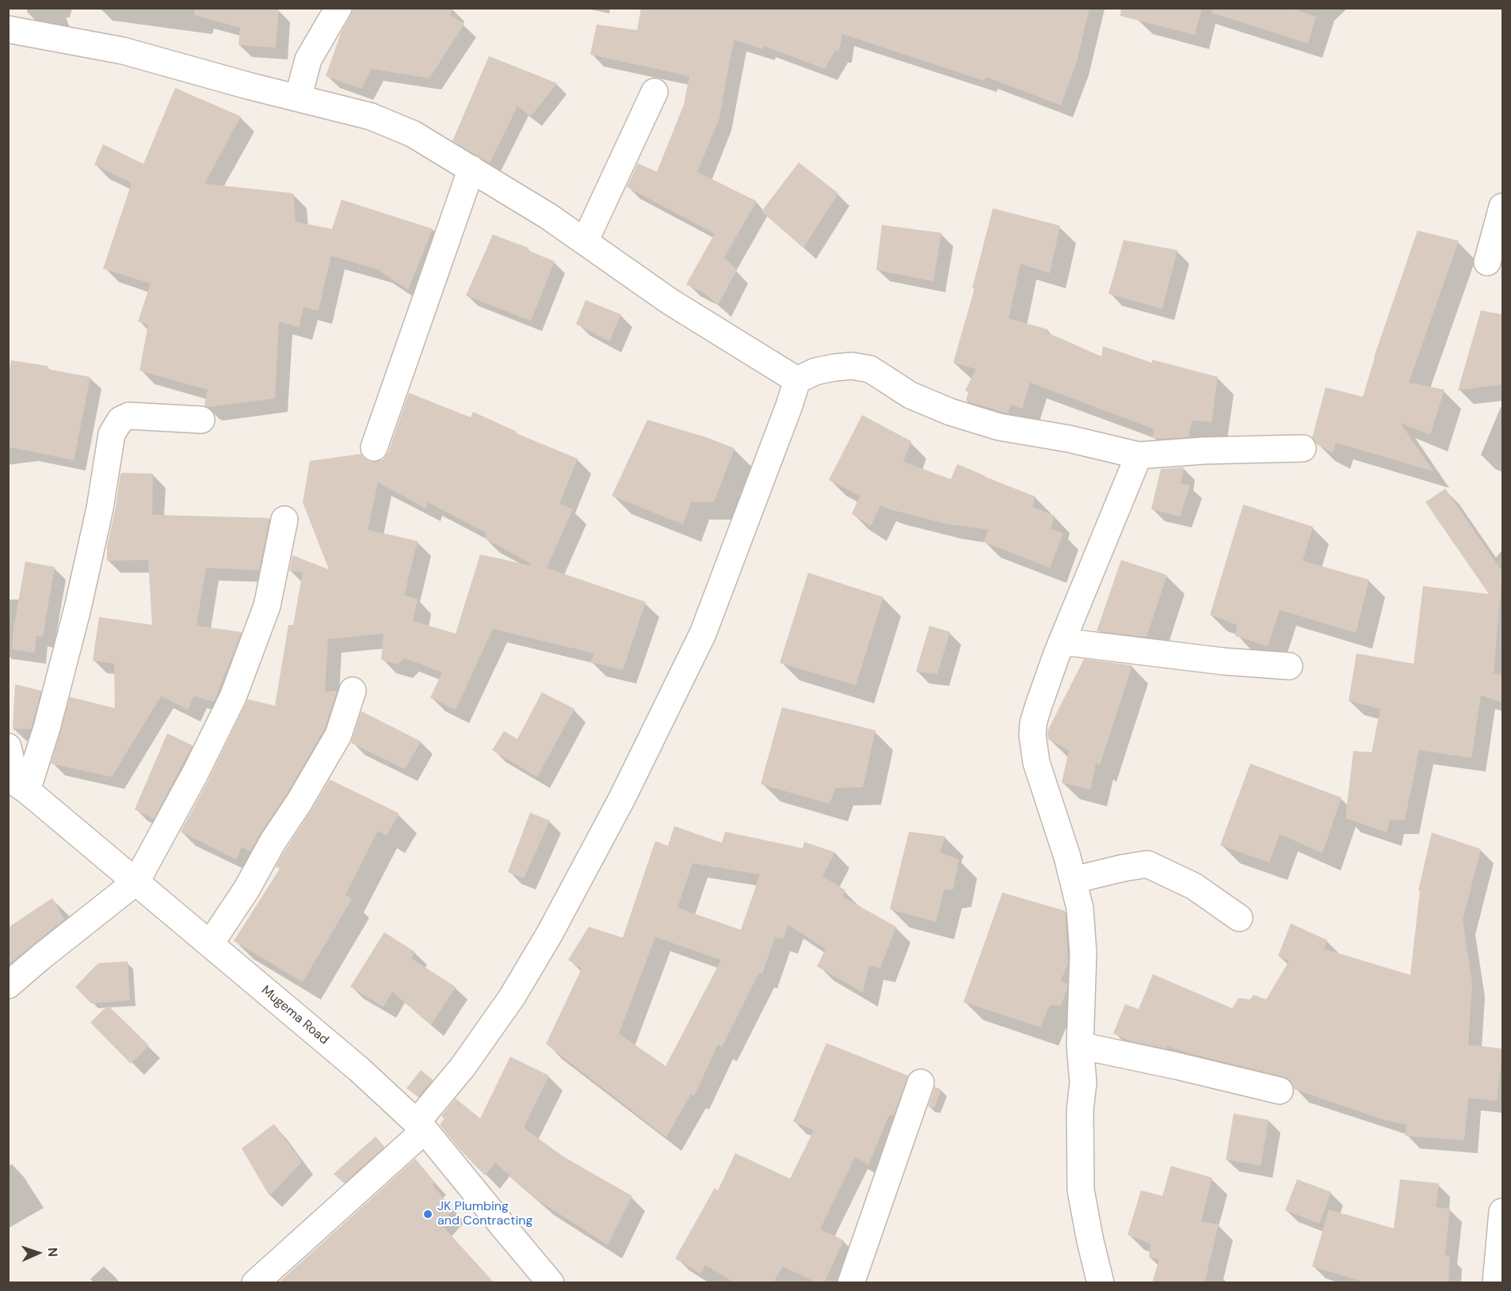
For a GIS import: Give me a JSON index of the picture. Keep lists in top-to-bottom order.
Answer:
{
  "streets": {
    "street": ["Mugema Road"]
  },
  "places": ["JK Plumbing and Contracting"],
  "north": "right"
}
